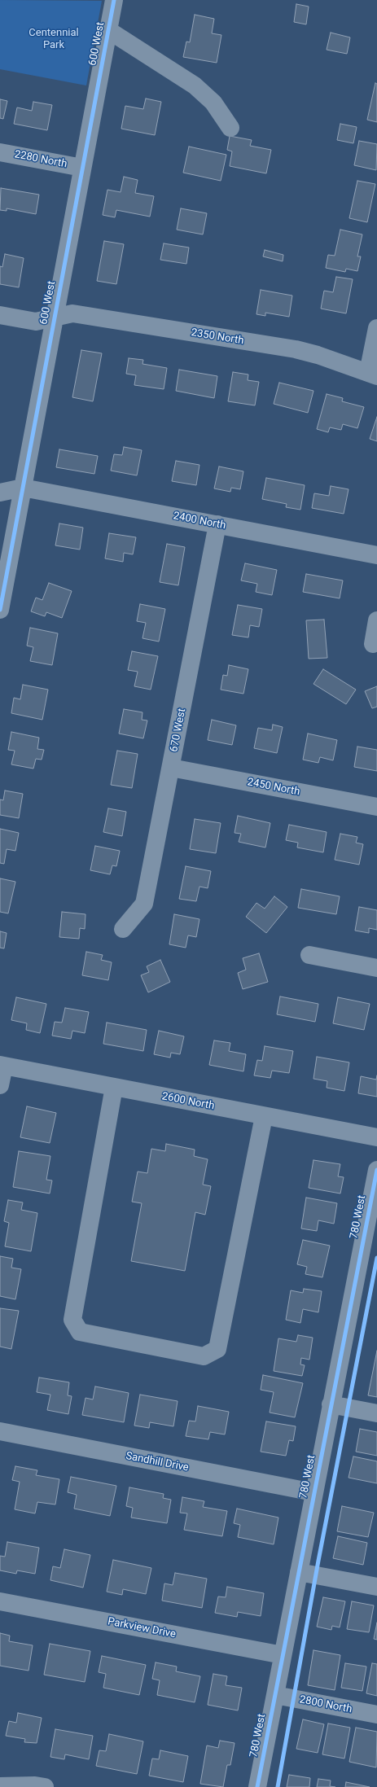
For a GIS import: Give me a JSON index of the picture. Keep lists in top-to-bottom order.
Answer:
{
  "streets": {
    "street": [
      "600 West",
      "2280 North",
      "2350 North",
      "2400 North",
      "670 West",
      "2450 North",
      "2600 North",
      "780 West",
      "Sandhill Drive",
      "Parkview Drive",
      "2800 North"
    ]
  },
  "crossings": [
    ["600 West", "2280 North"],
    ["600 West", "2350 North"],
    ["600 West", "2400 North"],
    ["2400 North", "670 West"],
    ["670 West", "2450 North"],
    ["780 West", "Sandhill Drive"],
    ["780 West", "Parkview Drive"],
    ["780 West", "2800 North"]
  ],
  "parks": ["Centennial Park"]
}
